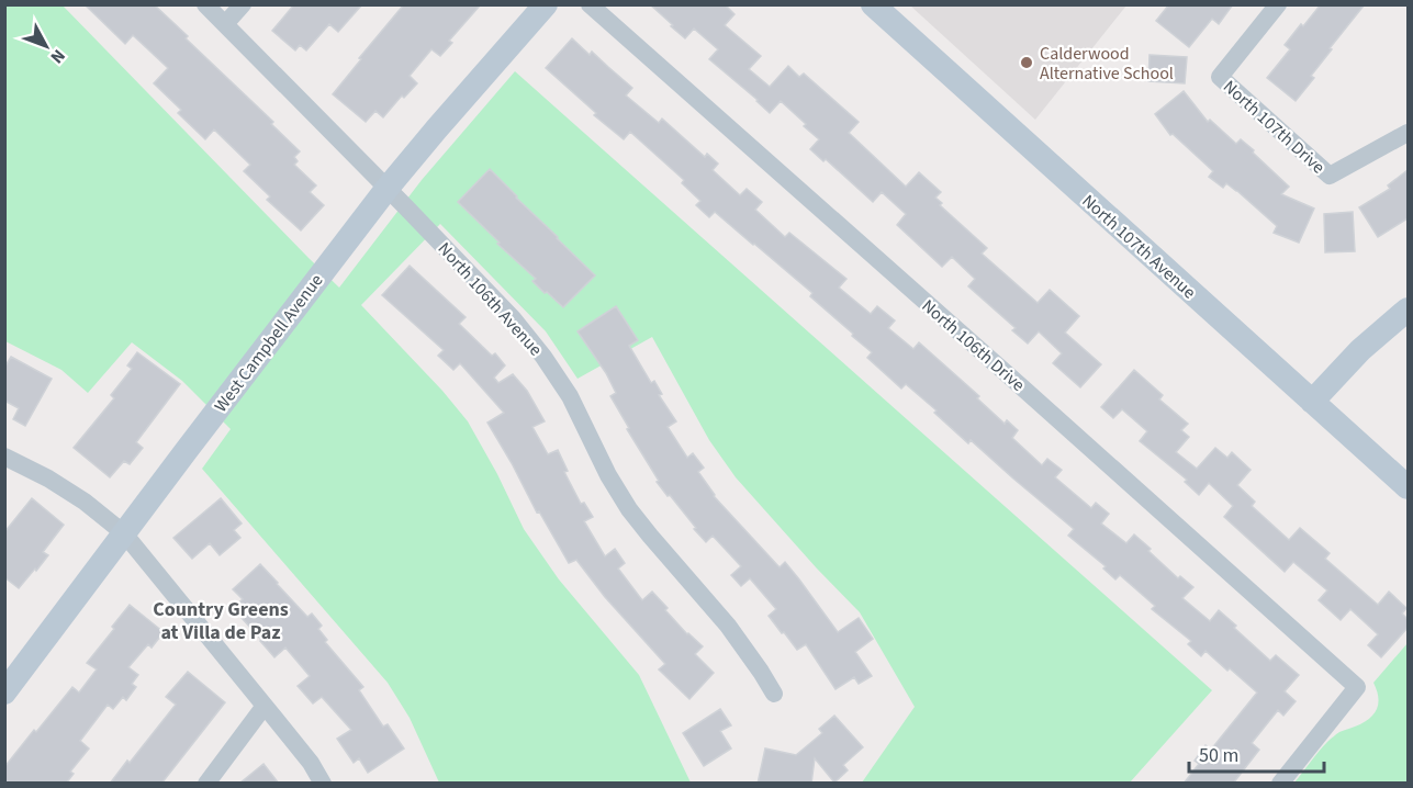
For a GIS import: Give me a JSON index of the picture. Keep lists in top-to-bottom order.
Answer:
{
  "streets": {
    "street": [
      "North 107th Drive",
      "North 107th Avenue",
      "North 106th Avenue",
      "West Campbell Avenue",
      "North 106th Drive"
    ]
  },
  "crossings": [
    ["North 106th Avenue", "West Campbell Avenue"]
  ],
  "districts": ["Country Greens at Villa de Paz"],
  "places": ["Calderwood Alternative School"],
  "scale_bar": "50 m",
  "north": "bottom right"
}
